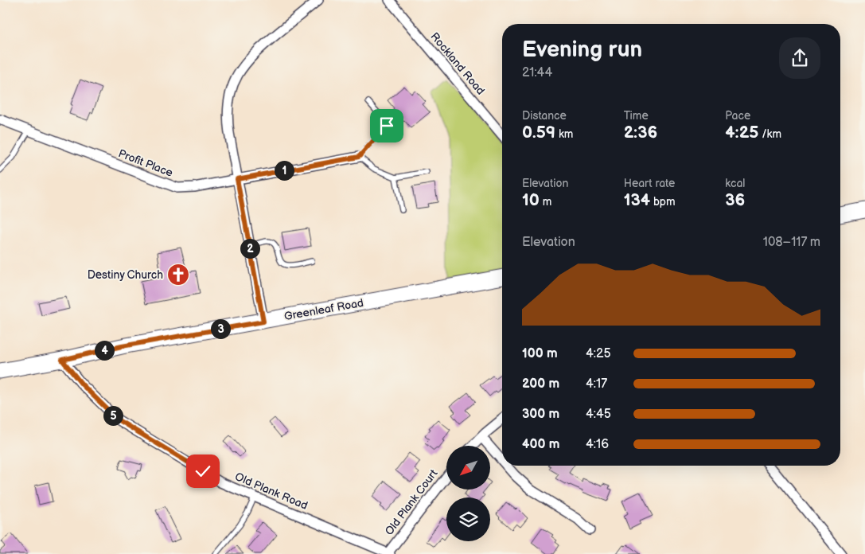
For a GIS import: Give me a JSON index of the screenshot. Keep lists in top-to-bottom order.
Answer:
{
  "streets": {
    "main road": ["Greenleaf Road"],
    "street": [
      "Rockland Road",
      "Profit Place",
      "Old Plank Road",
      "Old Plank Court"
    ]
  },
  "crossings": [
    ["Greenleaf Road", "Old Plank Road"],
    ["Old Plank Road", "Old Plank Court"]
  ],
  "places": {
    "church": ["Destiny Church"]
  },
  "north": "bottom left",
  "page": {
    "heading": ["Evening run", "21:44"],
    "stats": [
      ["Distance", "0.59 km"],
      ["Time", "2:36"],
      ["Pace", "4:25 /km"],
      ["Elevation", "10 m"],
      ["Heart rate", "134 bpm"],
      ["kcal", "36"]
    ],
    "pins": [
      "1",
      "2",
      "3",
      "4",
      "5"
    ],
    "chart": ["Elevation", "108–117 m"],
    "list": [
      {
        "name": "100 m",
        "note": "4:25"
      },
      {
        "name": "200 m",
        "note": "4:17"
      },
      {
        "name": "300 m",
        "note": "4:45"
      },
      {
        "name": "400 m",
        "note": "4:16"
      }
    ]
  }
}
